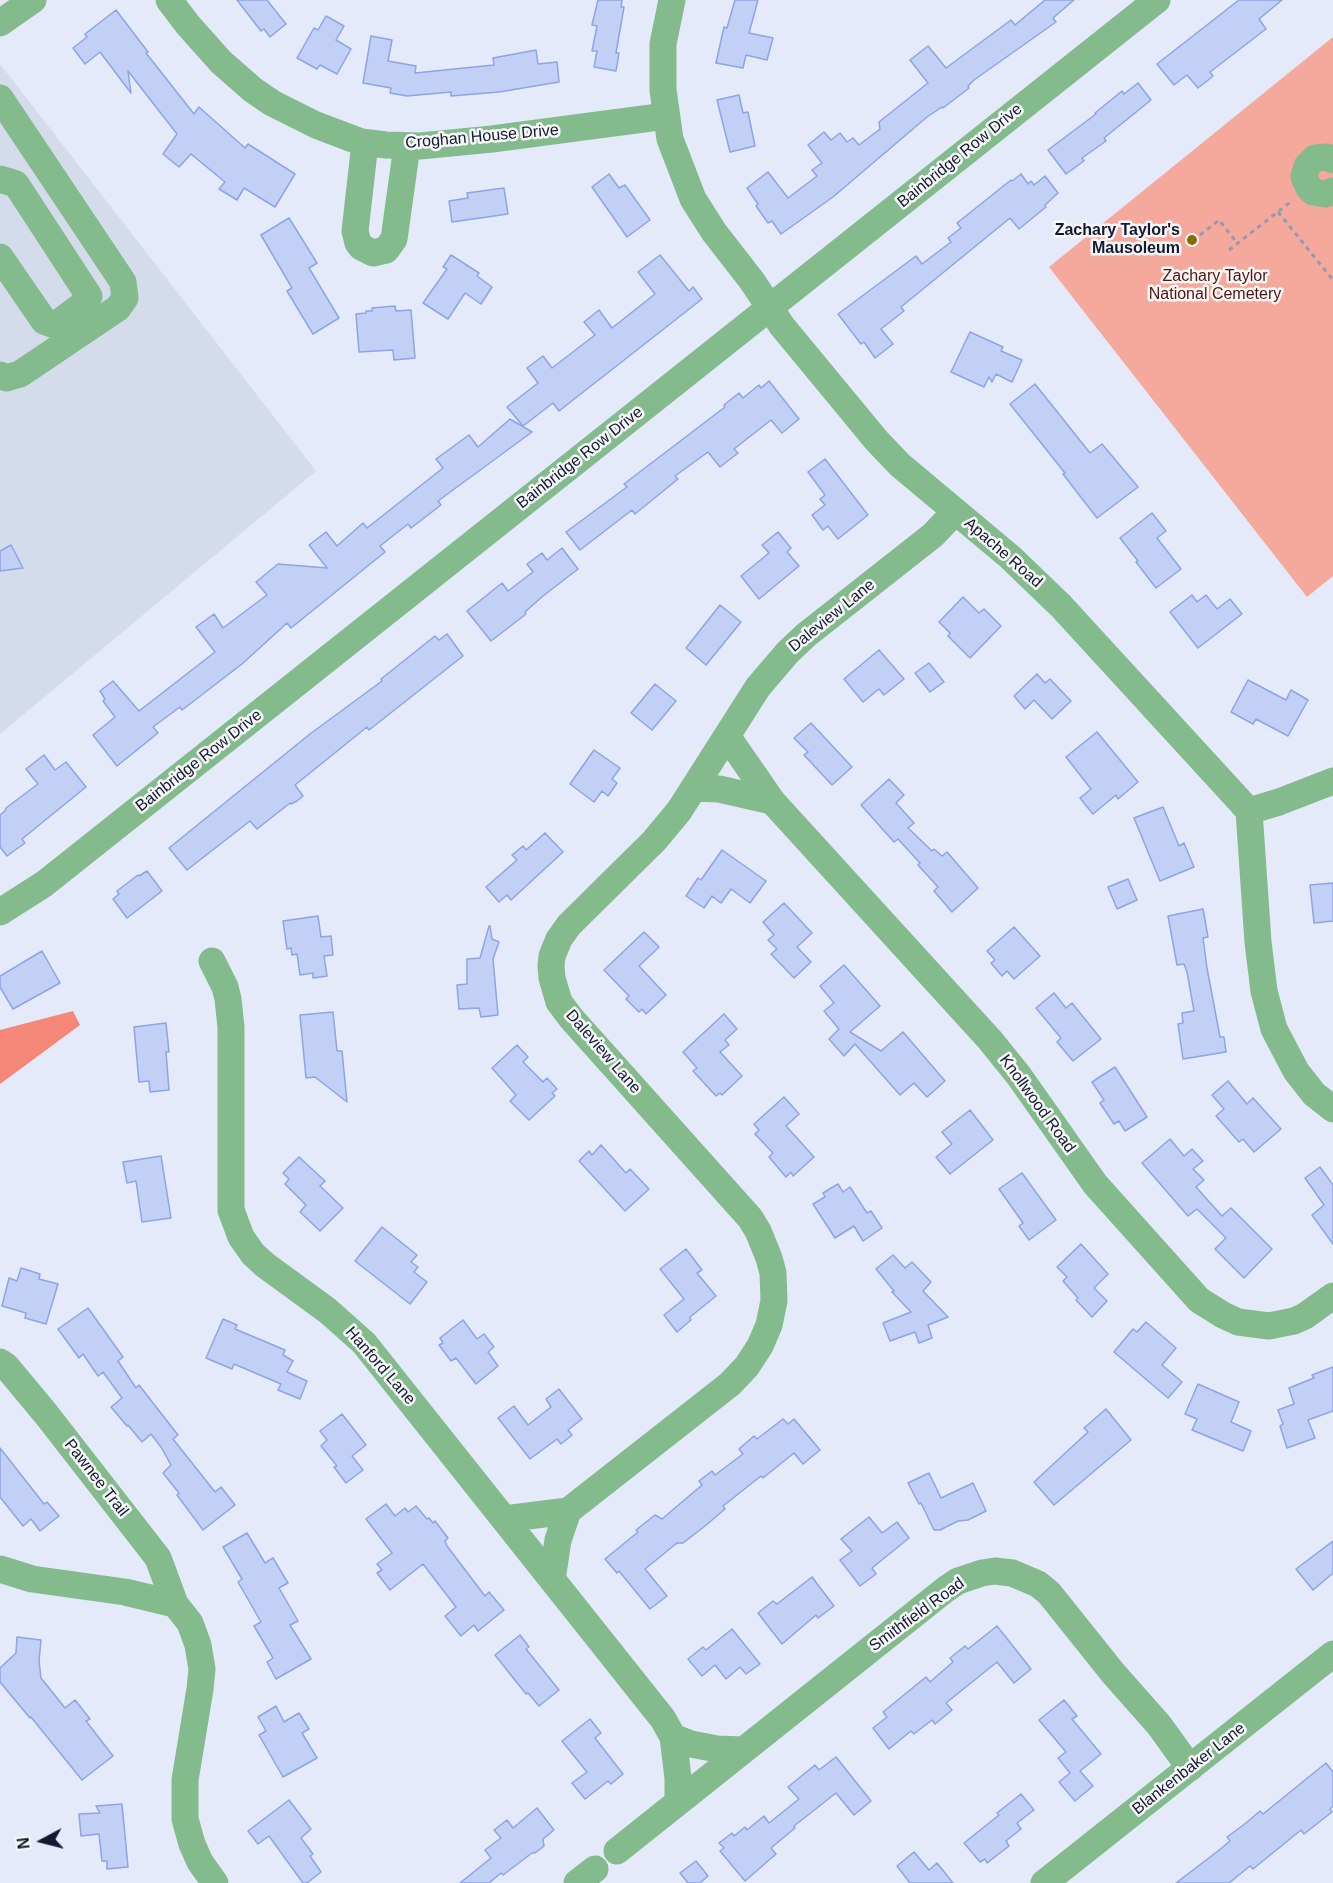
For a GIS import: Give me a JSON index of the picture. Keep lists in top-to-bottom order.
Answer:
{
  "streets": {
    "street": [
      "Croghan House Drive",
      "Bainbridge Row Drive",
      "Apache Road",
      "Daleview Lane",
      "Knollwood Road",
      "Hanford Lane",
      "Pawnee Trail",
      "Smithfield Road",
      "Blankenbaker Lane"
    ]
  },
  "crossings": [
    ["Croghan House Drive", "Apache Road"],
    ["Bainbridge Row Drive", "Apache Road"],
    ["Apache Road", "Daleview Lane"],
    ["Daleview Lane", "Knollwood Road"],
    ["Hanford Lane", "Smithfield Road"],
    ["Smithfield Road", "Blankenbaker Lane"]
  ],
  "parks": ["Zachary Taylor National Cemetery"],
  "places": ["Zachary Taylor's Mausoleum"],
  "north": "left"
}
